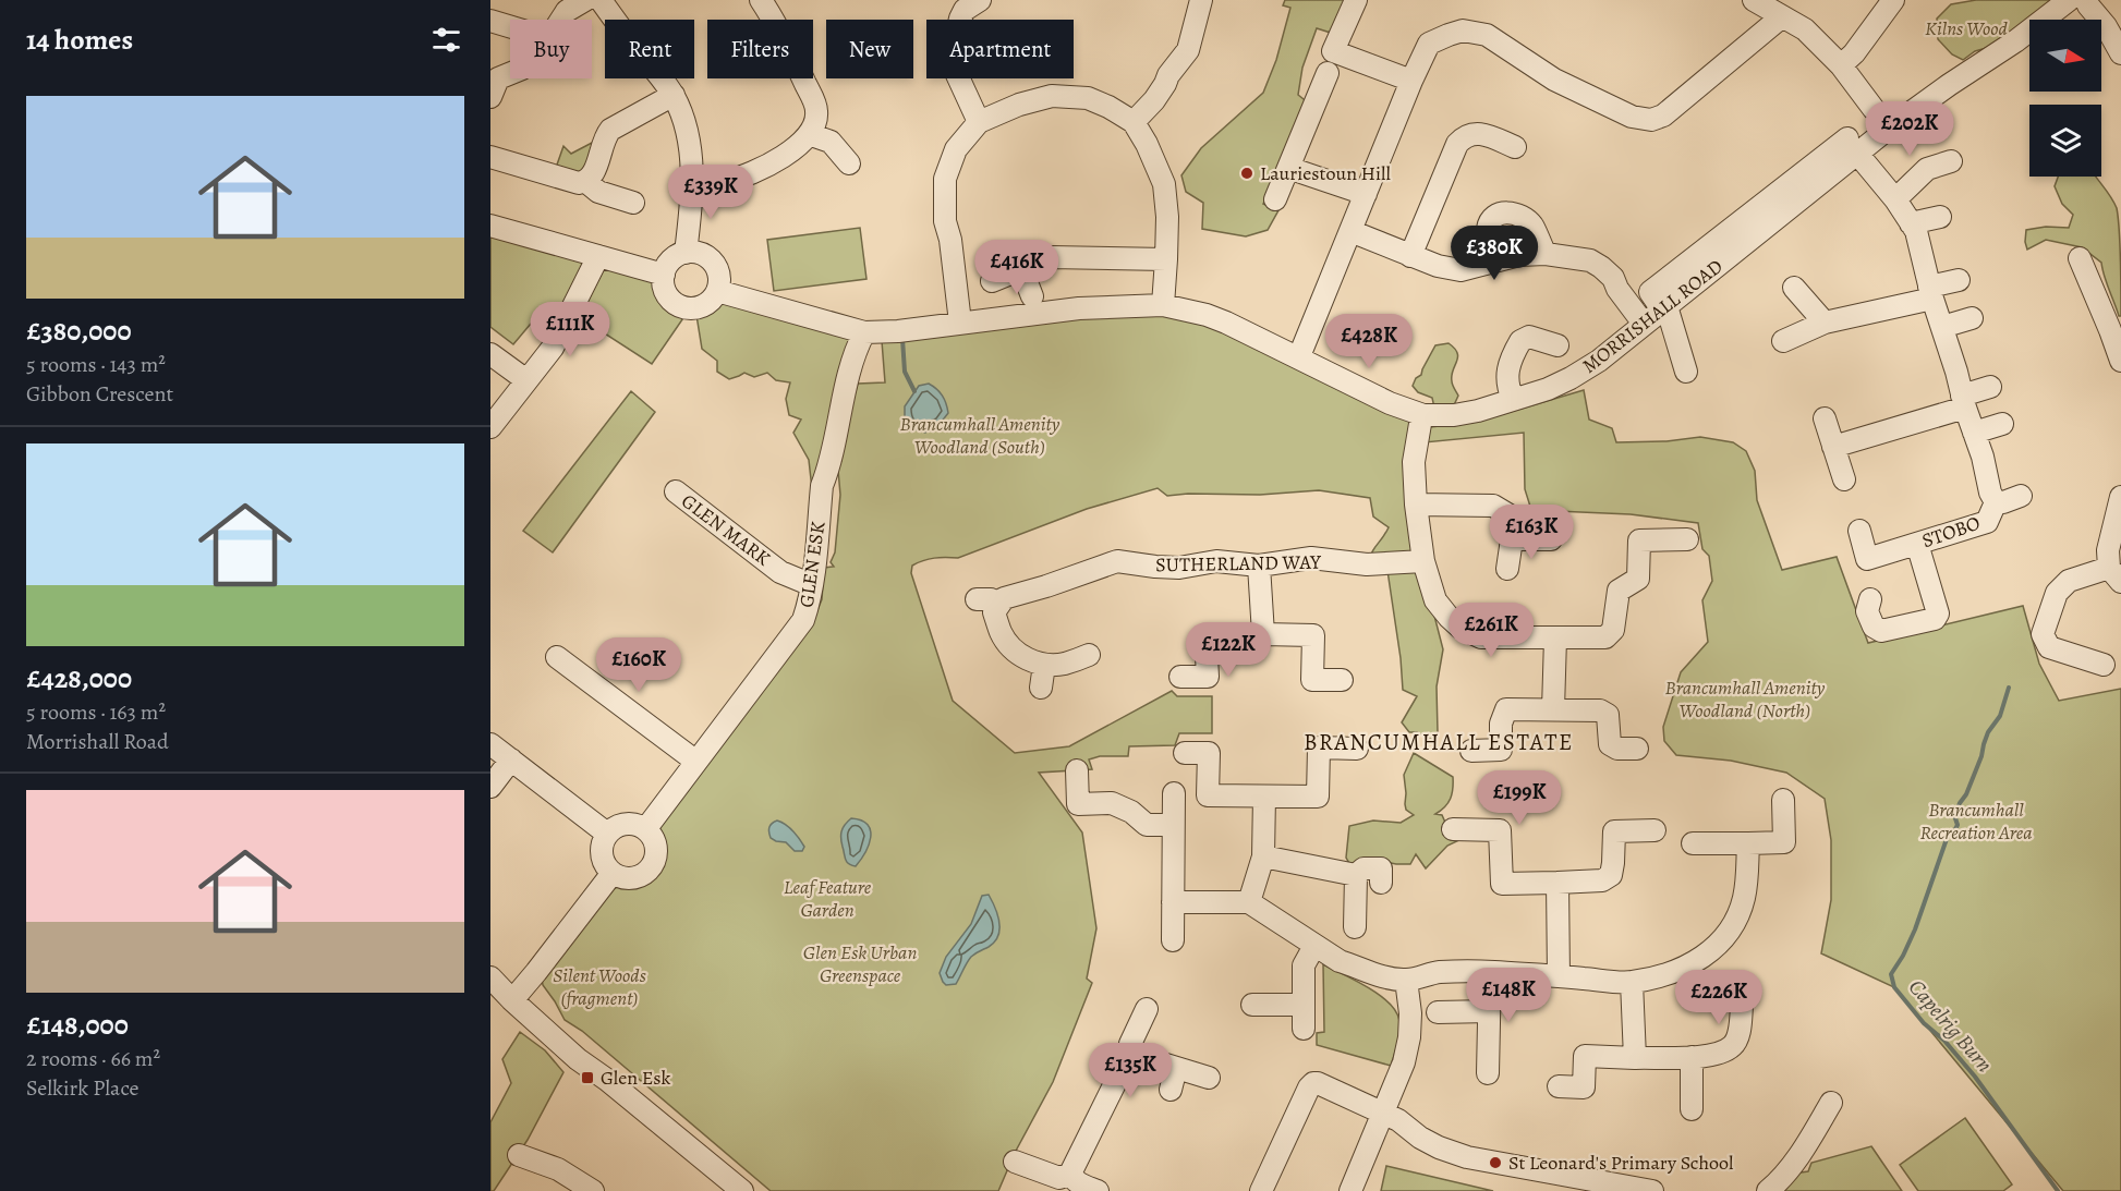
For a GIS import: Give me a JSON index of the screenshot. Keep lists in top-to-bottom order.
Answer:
{
  "streets": {
    "street": [
      "MORRISHALL ROAD",
      "GLEN MARK",
      "STOBO",
      "SUTHERLAND WAY",
      "GLEN ESK"
    ]
  },
  "crossings": [
    ["MORRISHALL ROAD", "STOBO"],
    ["MORRISHALL ROAD", "GLEN ESK"],
    ["GLEN MARK", "GLEN ESK"]
  ],
  "districts": ["BRANCUMHALL ESTATE"],
  "water": ["Capelrig Burn"],
  "parks": [
    "Kilns Wood",
    "Brancumhall Amenity Woodland (South)",
    "Brancumhall Amenity Woodland (North)",
    "Brancumhall Recreation Area",
    "Leaf Feature Garden",
    "Glen Esk Urban Greenspace",
    "Silent Woods (fragment)"
  ],
  "places": {
    "other": ["Lauriestoun Hill", "St Leonard's Primary School"],
    "transit": ["Glen Esk"]
  },
  "north": "right",
  "page": {
    "heading": "14 homes",
    "chip": [
      "Buy",
      "Rent",
      "Filters",
      "New",
      "Apartment"
    ],
    "list": [
      {
        "name": "£380,000",
        "note": "5 rooms · 143 m² · Gibbon Crescent"
      },
      {
        "name": "£428,000",
        "note": "5 rooms · 163 m² · Morrishall Road"
      },
      {
        "name": "£148,000",
        "note": "2 rooms · 66 m² · Selkirk Place"
      }
    ],
    "price": [
      "£202K",
      "£339K",
      "£380K",
      "£416K",
      "£111K",
      "£428K",
      "£163K",
      "£261K",
      "£122K",
      "£160K",
      "£199K",
      "£148K",
      "£226K",
      "£135K"
    ]
  }
}
